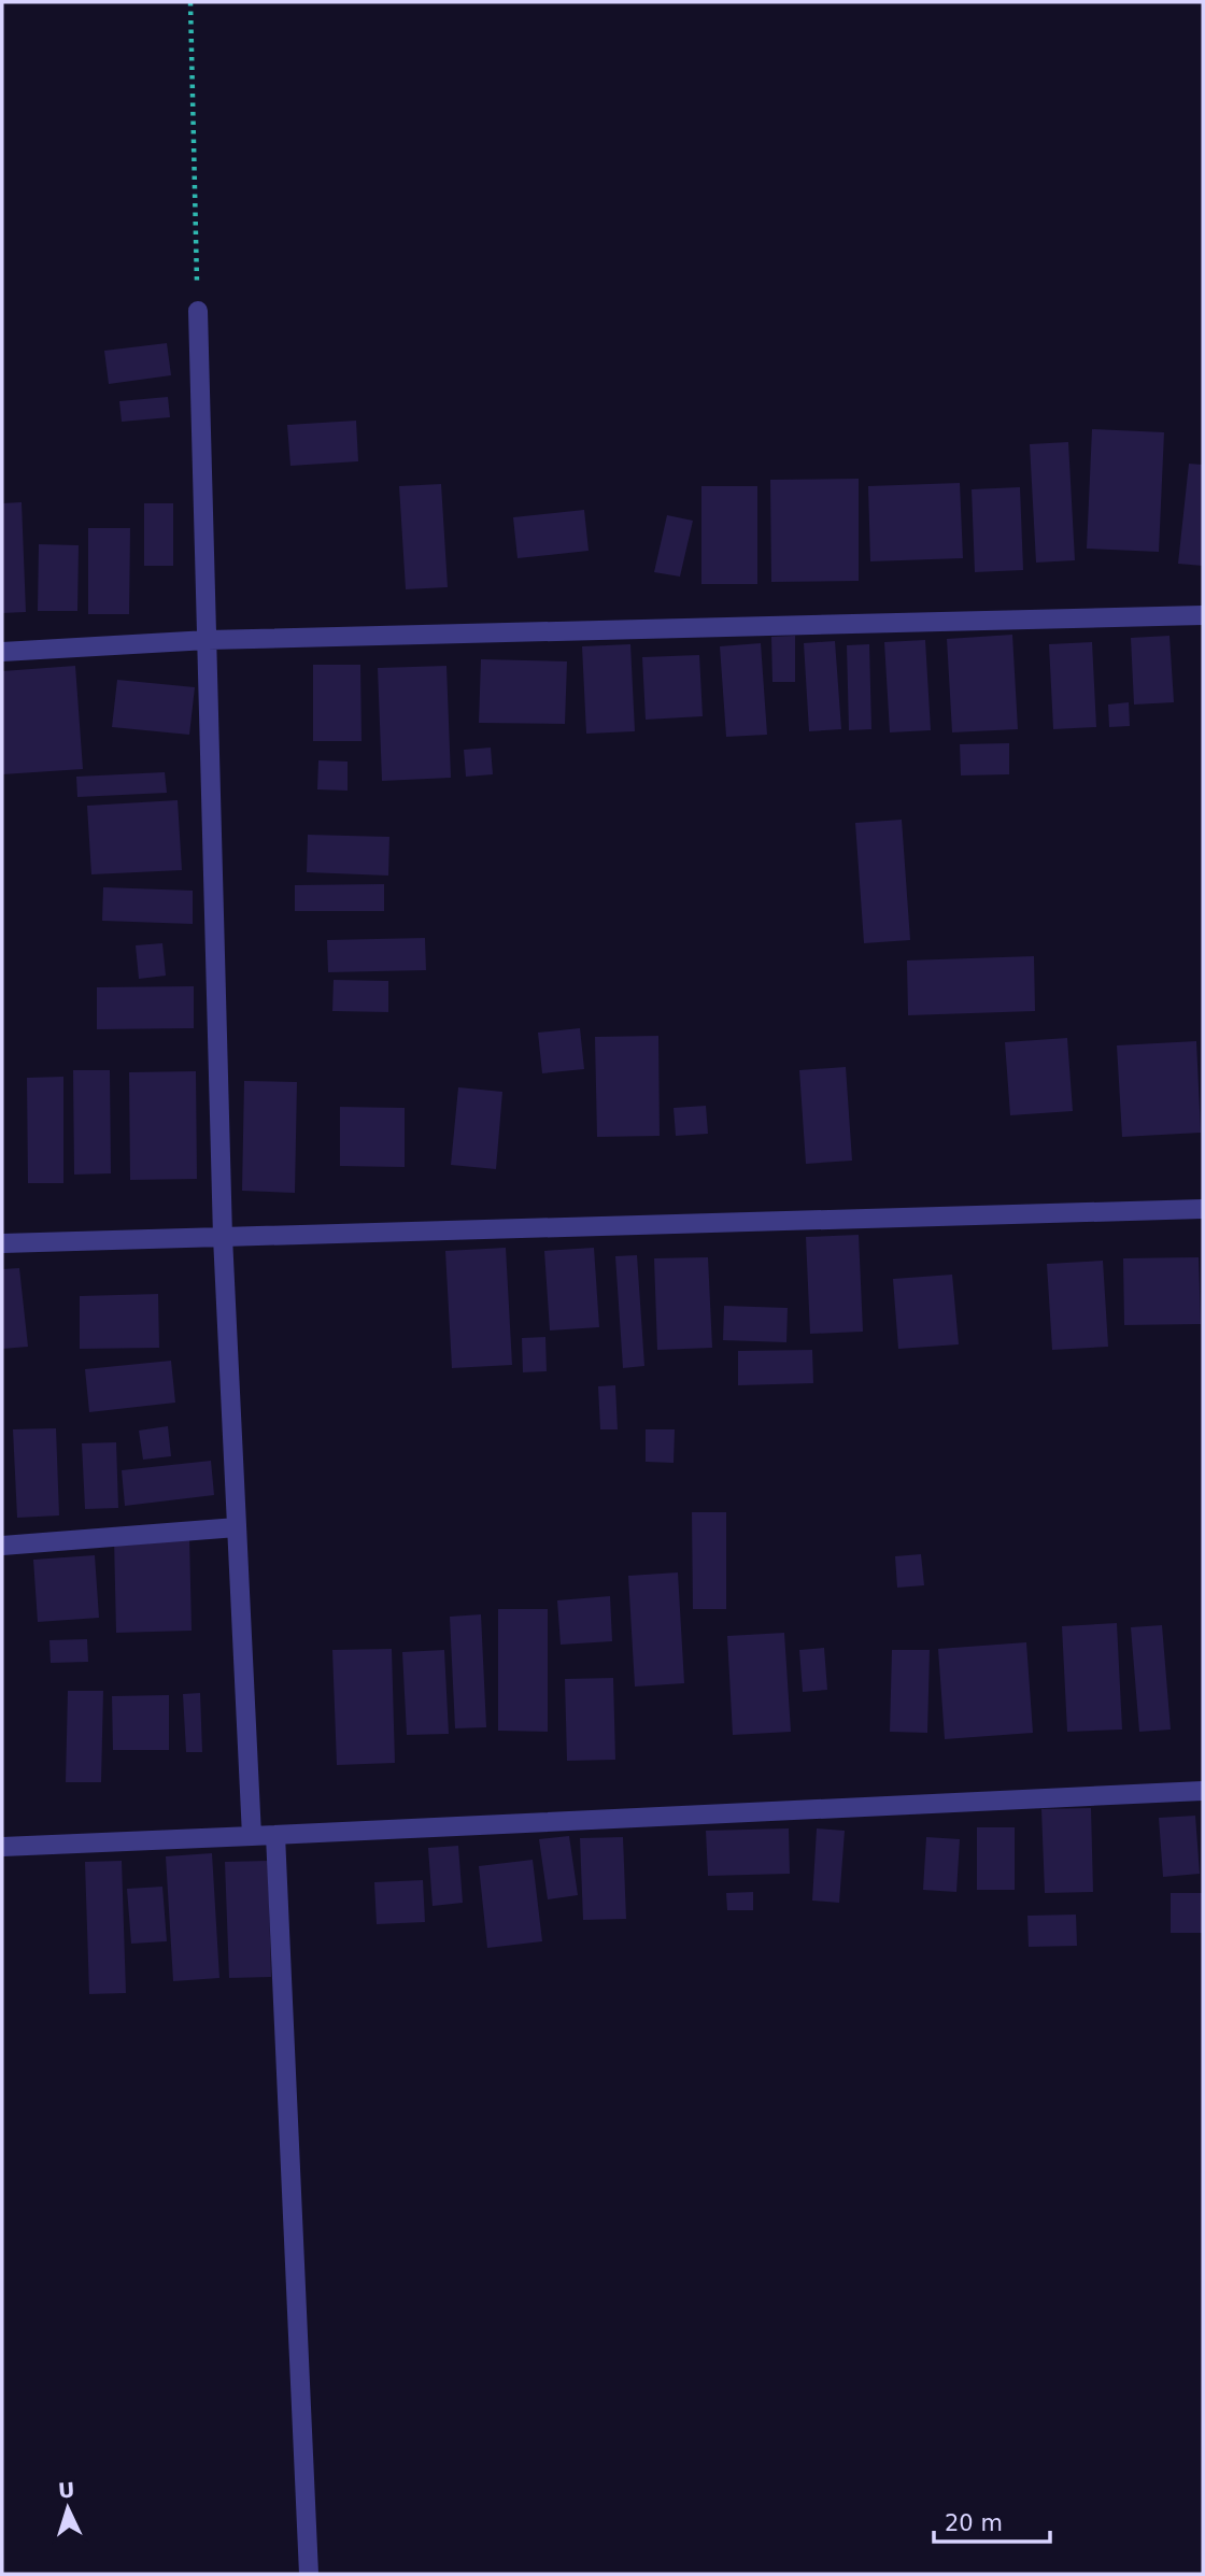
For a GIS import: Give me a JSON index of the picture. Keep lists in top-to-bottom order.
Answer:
{
  "scale_bar": "20 m",
  "north": "top"
}
